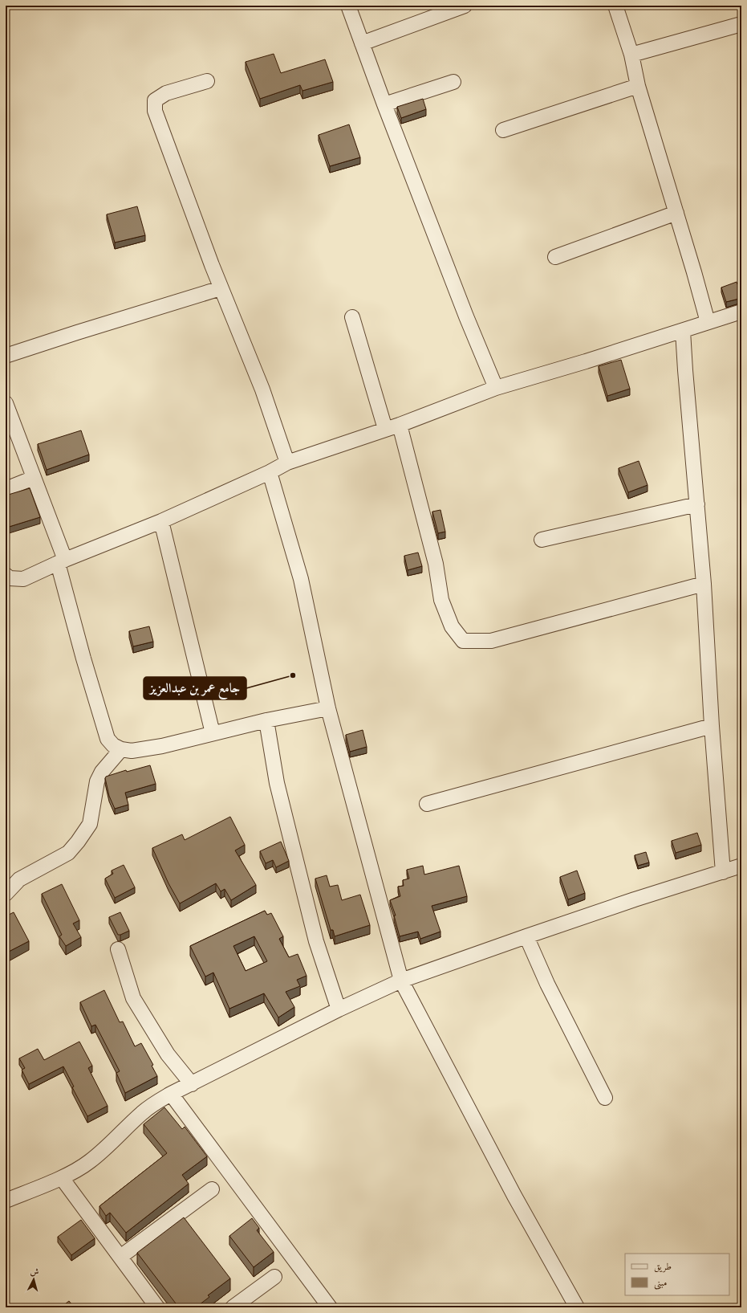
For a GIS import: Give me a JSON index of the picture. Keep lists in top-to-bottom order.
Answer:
{
  "places": ["جامع عمر بن عبدالعزيز"],
  "legend": ["طريق", "مبنى"],
  "north": "top"
}
